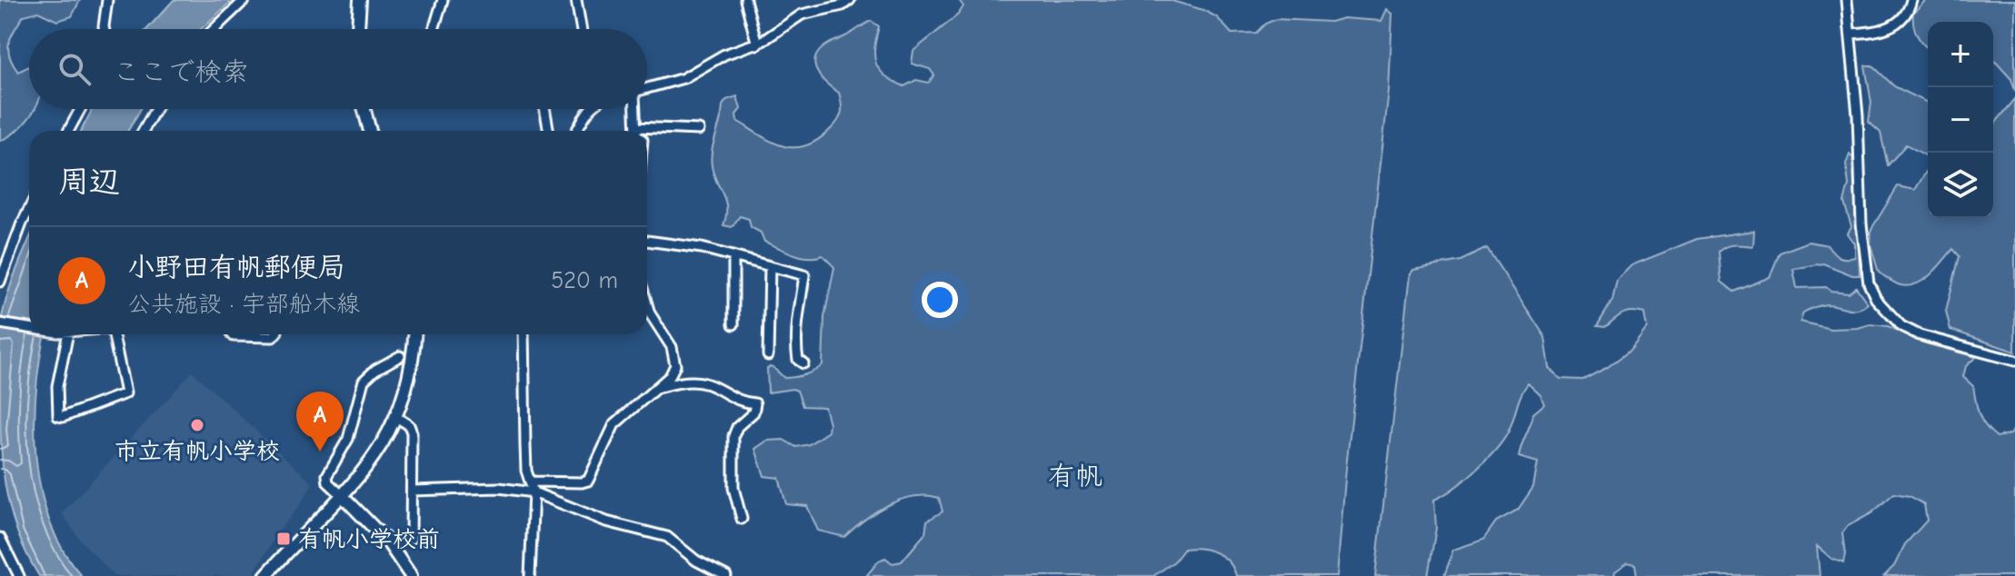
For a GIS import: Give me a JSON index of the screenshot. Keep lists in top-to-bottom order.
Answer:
{
  "districts": ["有帆"],
  "places": {
    "other": ["市立有帆小学校"],
    "transit": ["有帆小学校前"]
  },
  "page": {
    "map_buttons": ["+", "−"],
    "search": "ここで検索",
    "heading": "周辺",
    "list": [
      {
        "mark": "A",
        "name": "小野田有帆郵便局",
        "note": "公共施設 · 宇部船木線",
        "value": "520 m"
      }
    ],
    "pins": "A"
  }
}
